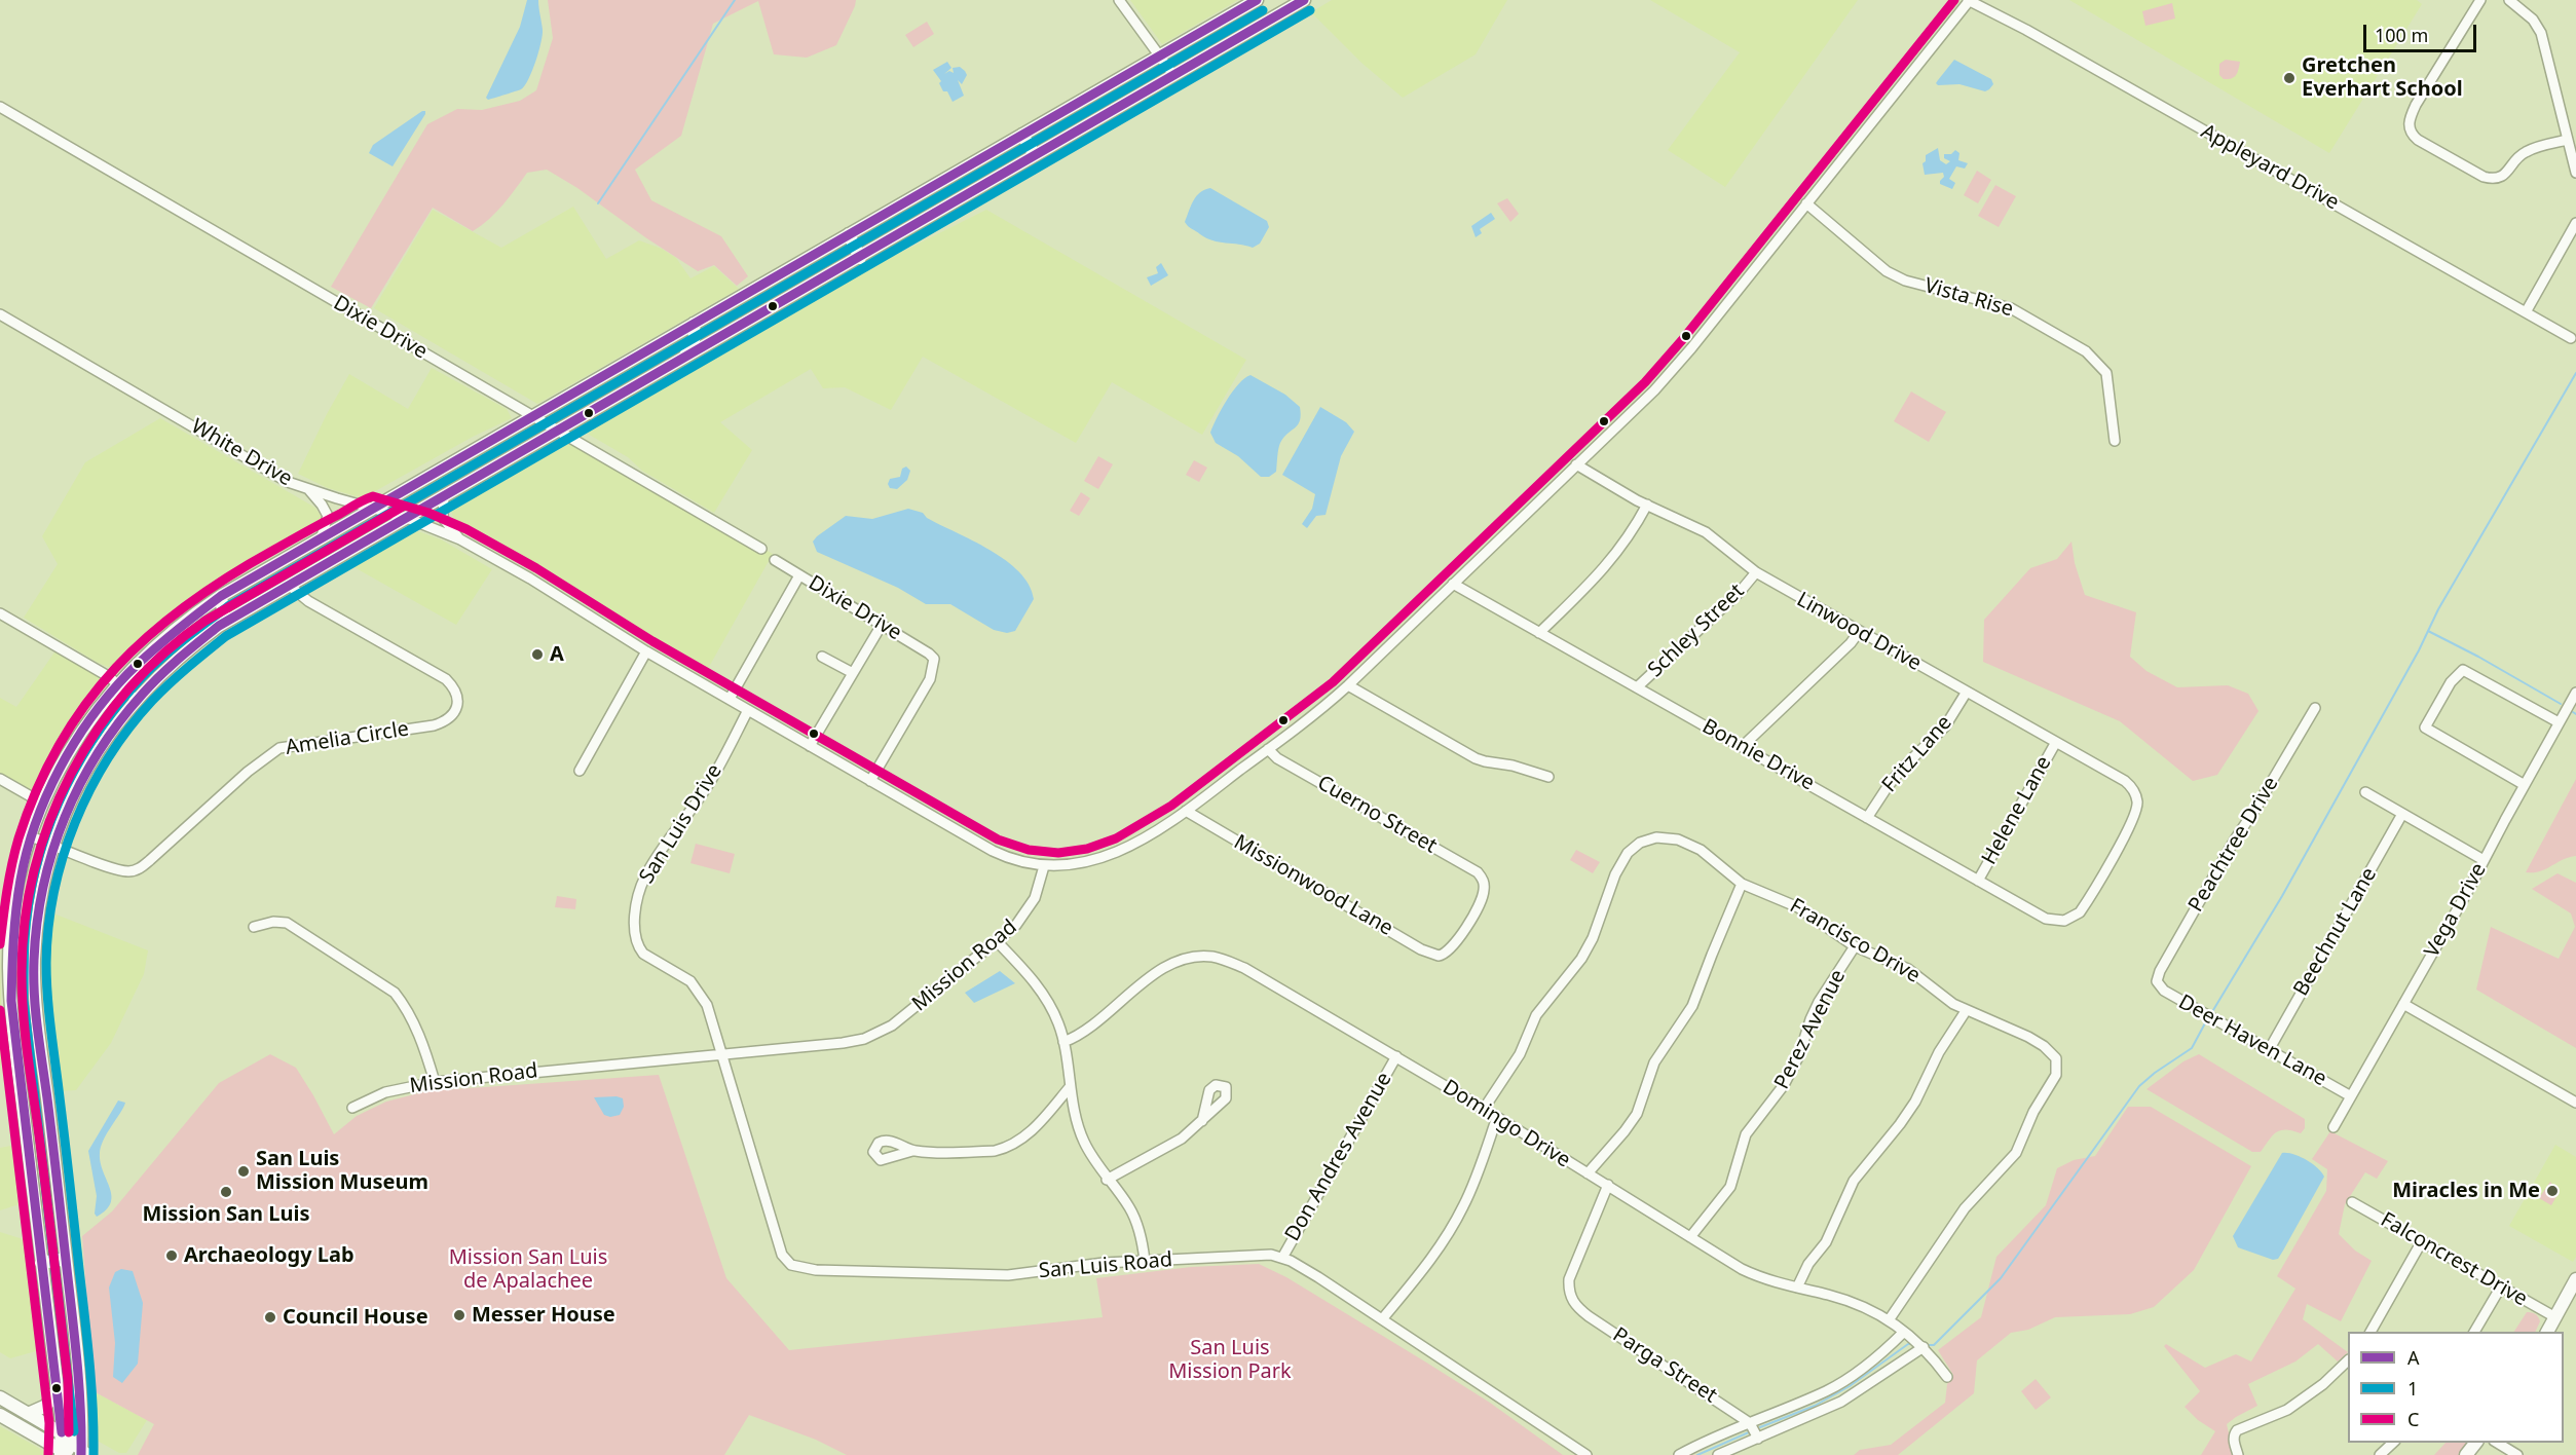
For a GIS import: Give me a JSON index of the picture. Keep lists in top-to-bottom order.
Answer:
{
  "streets": {
    "street": [
      "Appleyard Drive",
      "Vista Rise",
      "Dixie Drive",
      "White Drive",
      "Schley Street",
      "Linwood Drive",
      "Amelia Circle",
      "Fritz Lane",
      "Bonnie Drive",
      "Helene Lane",
      "Cuerno Street",
      "San Luis Drive",
      "Peachtree Drive",
      "Missionwood Lane",
      "Vega Drive",
      "Beechnut Lane",
      "Francisco Drive",
      "Mission Road",
      "Perez Avenue",
      "Deer Haven Lane",
      "Domingo Drive",
      "Don Andres Avenue",
      "Falconcrest Drive",
      "San Luis Road",
      "Parga Street"
    ]
  },
  "crossings": [
    ["Dixie Drive", "White Drive"],
    ["White Drive", "San Luis Drive"],
    ["White Drive", "Mission Road"],
    ["Schley Street", "Linwood Drive"],
    ["Schley Street", "Bonnie Drive"],
    ["Linwood Drive", "Fritz Lane"],
    ["Linwood Drive", "Bonnie Drive"],
    ["Linwood Drive", "Helene Lane"],
    ["Fritz Lane", "Bonnie Drive"],
    ["Bonnie Drive", "Helene Lane"],
    ["Cuerno Street", "Missionwood Lane"],
    ["San Luis Drive", "Mission Road"],
    ["San Luis Drive", "San Luis Road"],
    ["Peachtree Drive", "Deer Haven Lane"],
    ["Vega Drive", "Deer Haven Lane"],
    ["Beechnut Lane", "Deer Haven Lane"],
    ["Francisco Drive", "Perez Avenue"],
    ["Francisco Drive", "Domingo Drive"],
    ["Mission Road", "San Luis Road"],
    ["Perez Avenue", "Domingo Drive"],
    ["Domingo Drive", "Don Andres Avenue"],
    ["Domingo Drive", "Parga Street"],
    ["Don Andres Avenue", "San Luis Road"]
  ],
  "parks": ["Mission San Luis de Apalachee", "San Luis Mission Park"],
  "places": [
    "Gretchen Everhart School",
    "A",
    "San Luis Mission Museum",
    "Miracles in Me",
    "Mission San Luis",
    "Archaeology Lab",
    "Messer House",
    "Council House"
  ],
  "lines": ["transit line A", "transit line C", "transit line 1"],
  "legend": ["A", "1", "C"],
  "scale_bar": "100 m"
}
